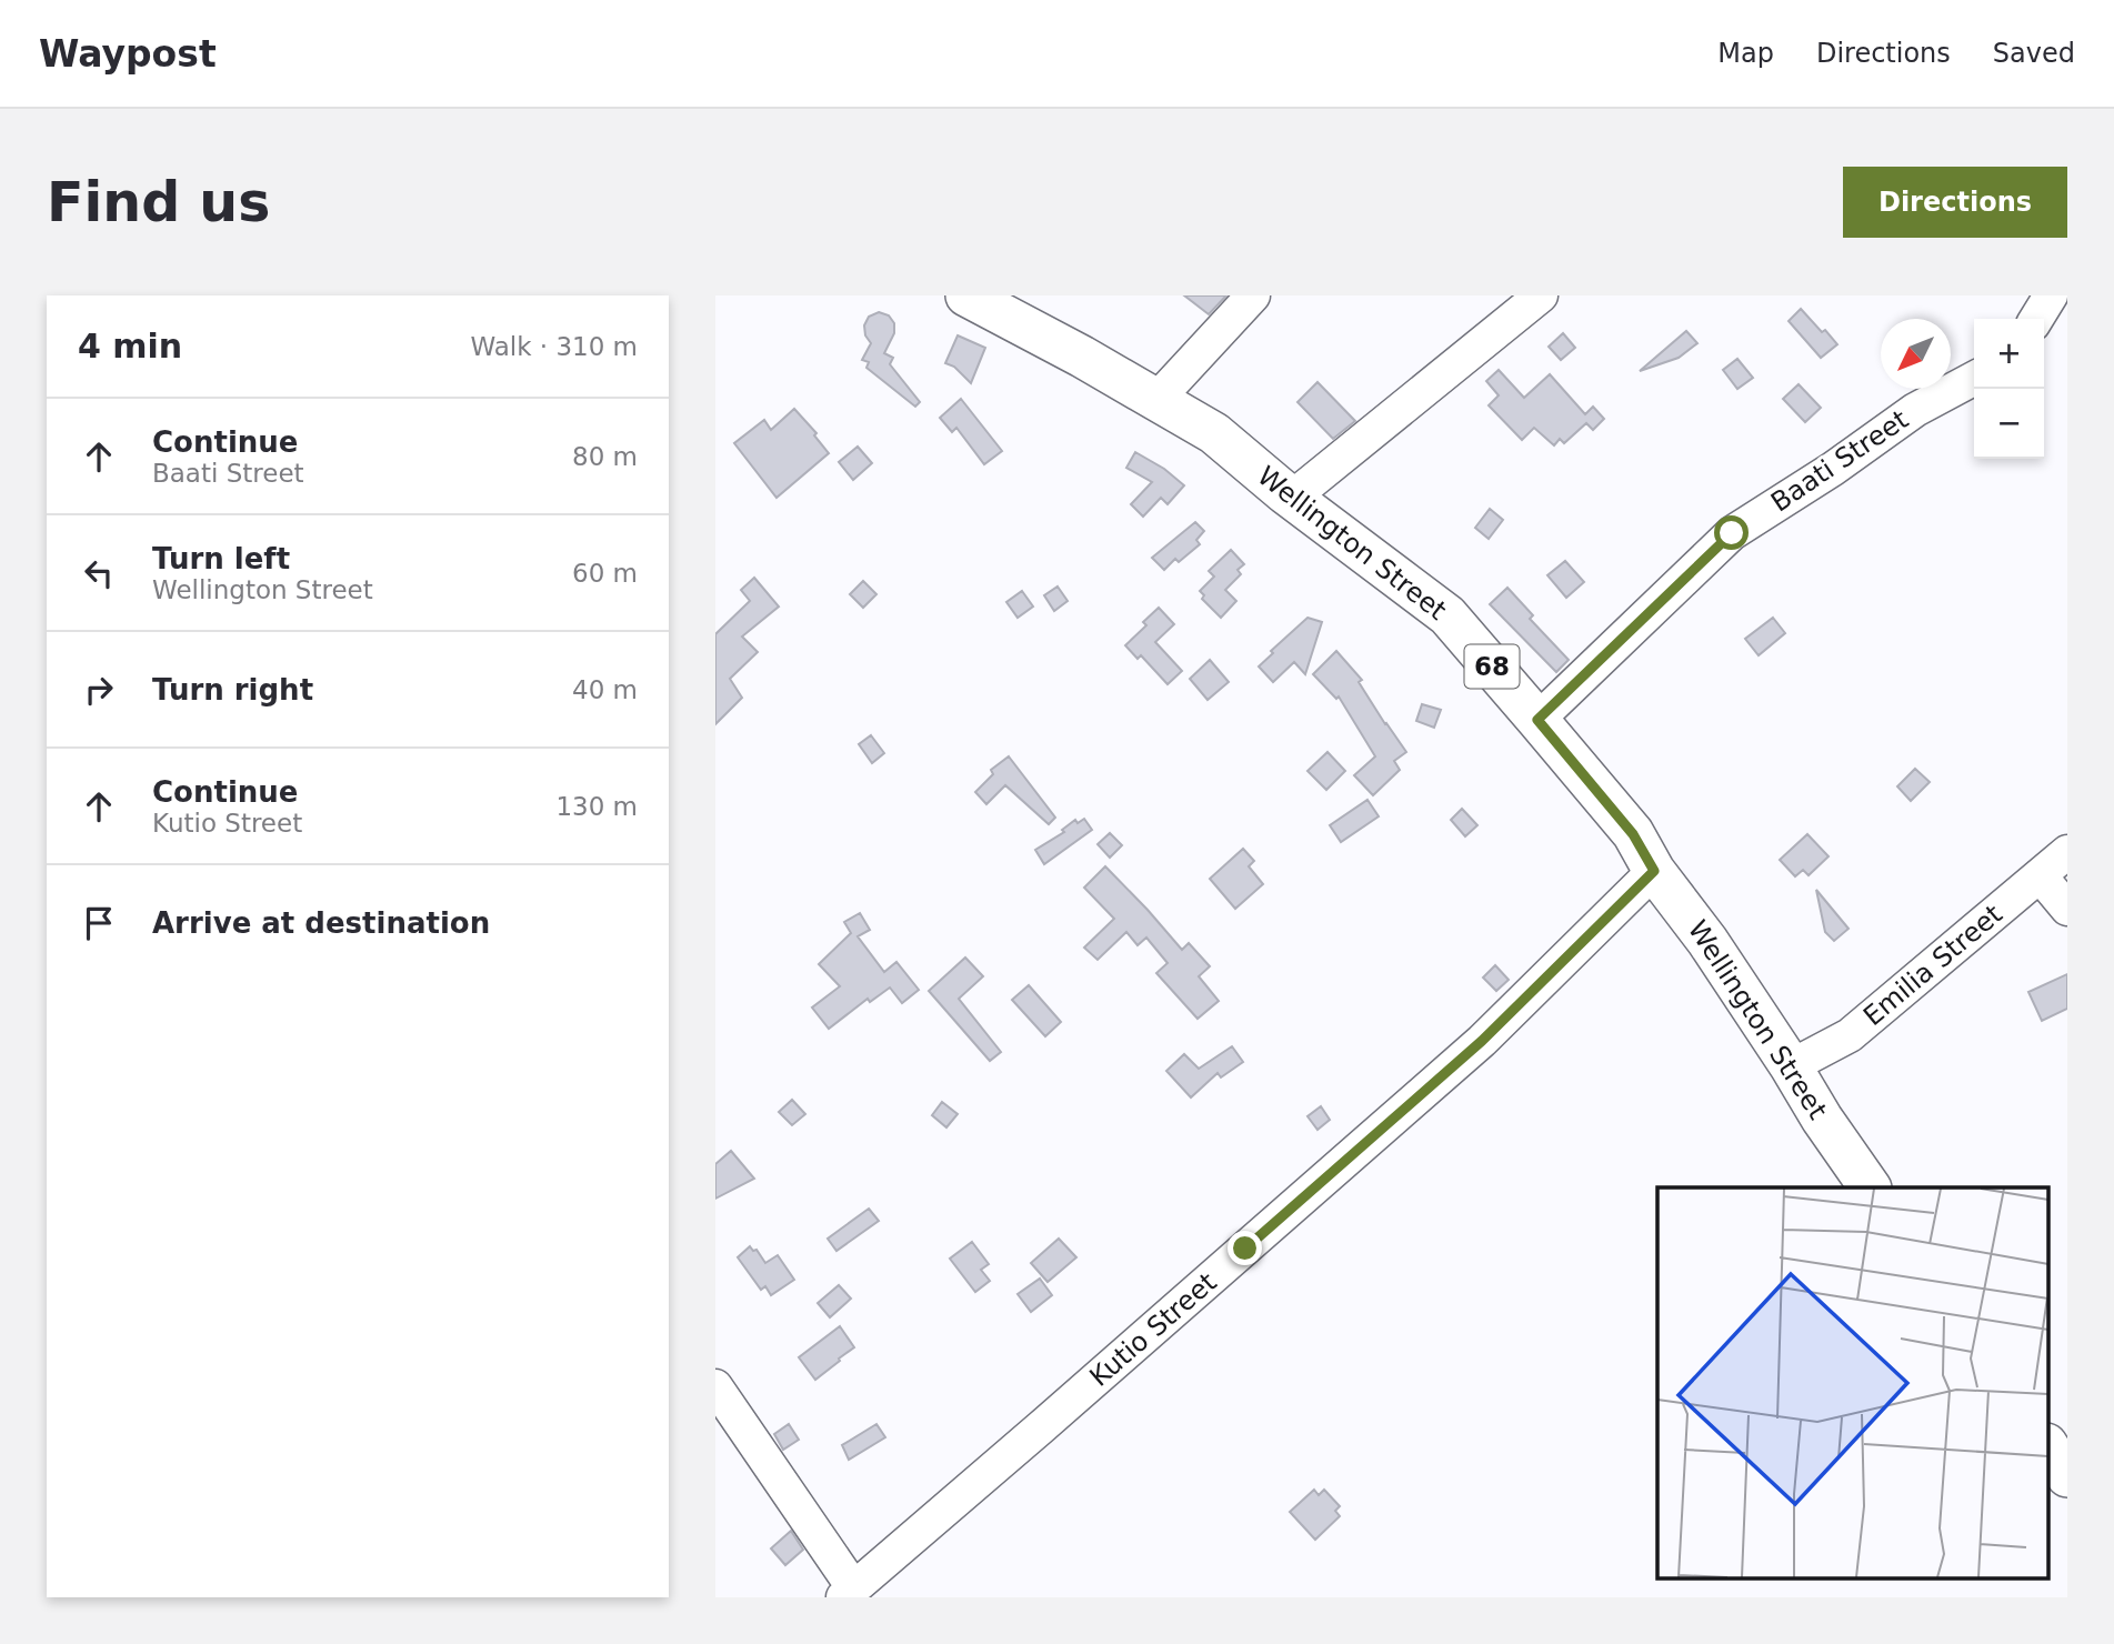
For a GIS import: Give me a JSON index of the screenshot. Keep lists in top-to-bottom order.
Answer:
{
  "streets": {
    "main road": ["Wellington Street", "68"],
    "street": ["Baati Street", "Emilia Street", "Kutio Street"]
  },
  "crossings": [
    ["Baati Street", "Wellington Street"],
    ["Wellington Street", "Emilia Street"],
    ["Wellington Street", "Kutio Street"]
  ],
  "north": "bottom left",
  "page": {
    "header": "Waypost",
    "nav": ["Map", "Directions", "Saved"],
    "buttons": "Directions",
    "title": "Find us",
    "heading": ["4 min", "Walk · 310 m"],
    "map_buttons": ["+", "−"],
    "list": [
      ["Continue", "Baati Street", "80 m"],
      ["Turn left", "Wellington Street", "60 m"],
      ["Turn right", "40 m"],
      ["Continue", "Kutio Street", "130 m"],
      "Arrive at destination"
    ]
  }
}
